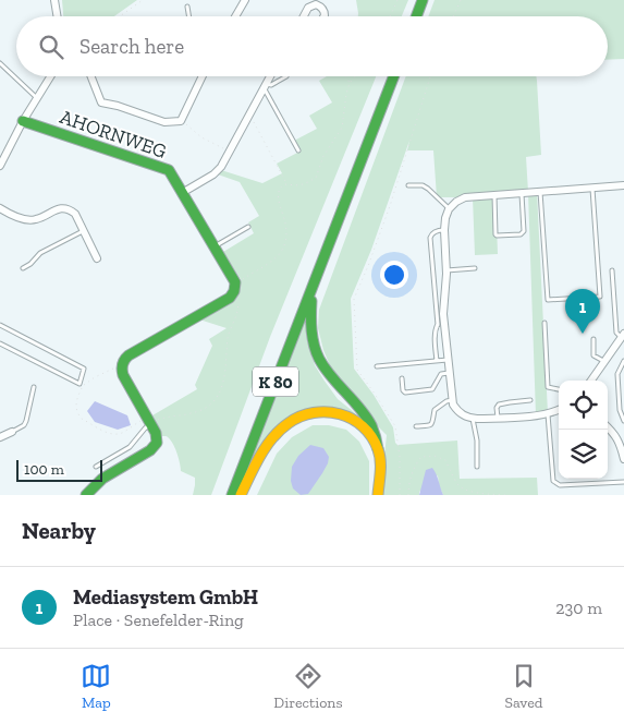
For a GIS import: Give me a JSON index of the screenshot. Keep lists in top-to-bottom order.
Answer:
{
  "streets": {
    "main road": ["AHORNWEG", "K 80"]
  },
  "scale_bar": "100 m",
  "page": {
    "search": "Search here",
    "pins": "1",
    "scale": "100 m",
    "heading": "Nearby",
    "list": [
      {
        "mark": "1",
        "name": "Mediasystem GmbH",
        "note": "Place · Senefelder-Ring",
        "value": "230 m"
      }
    ],
    "nav": ["Map", "Directions", "Saved"]
  }
}
